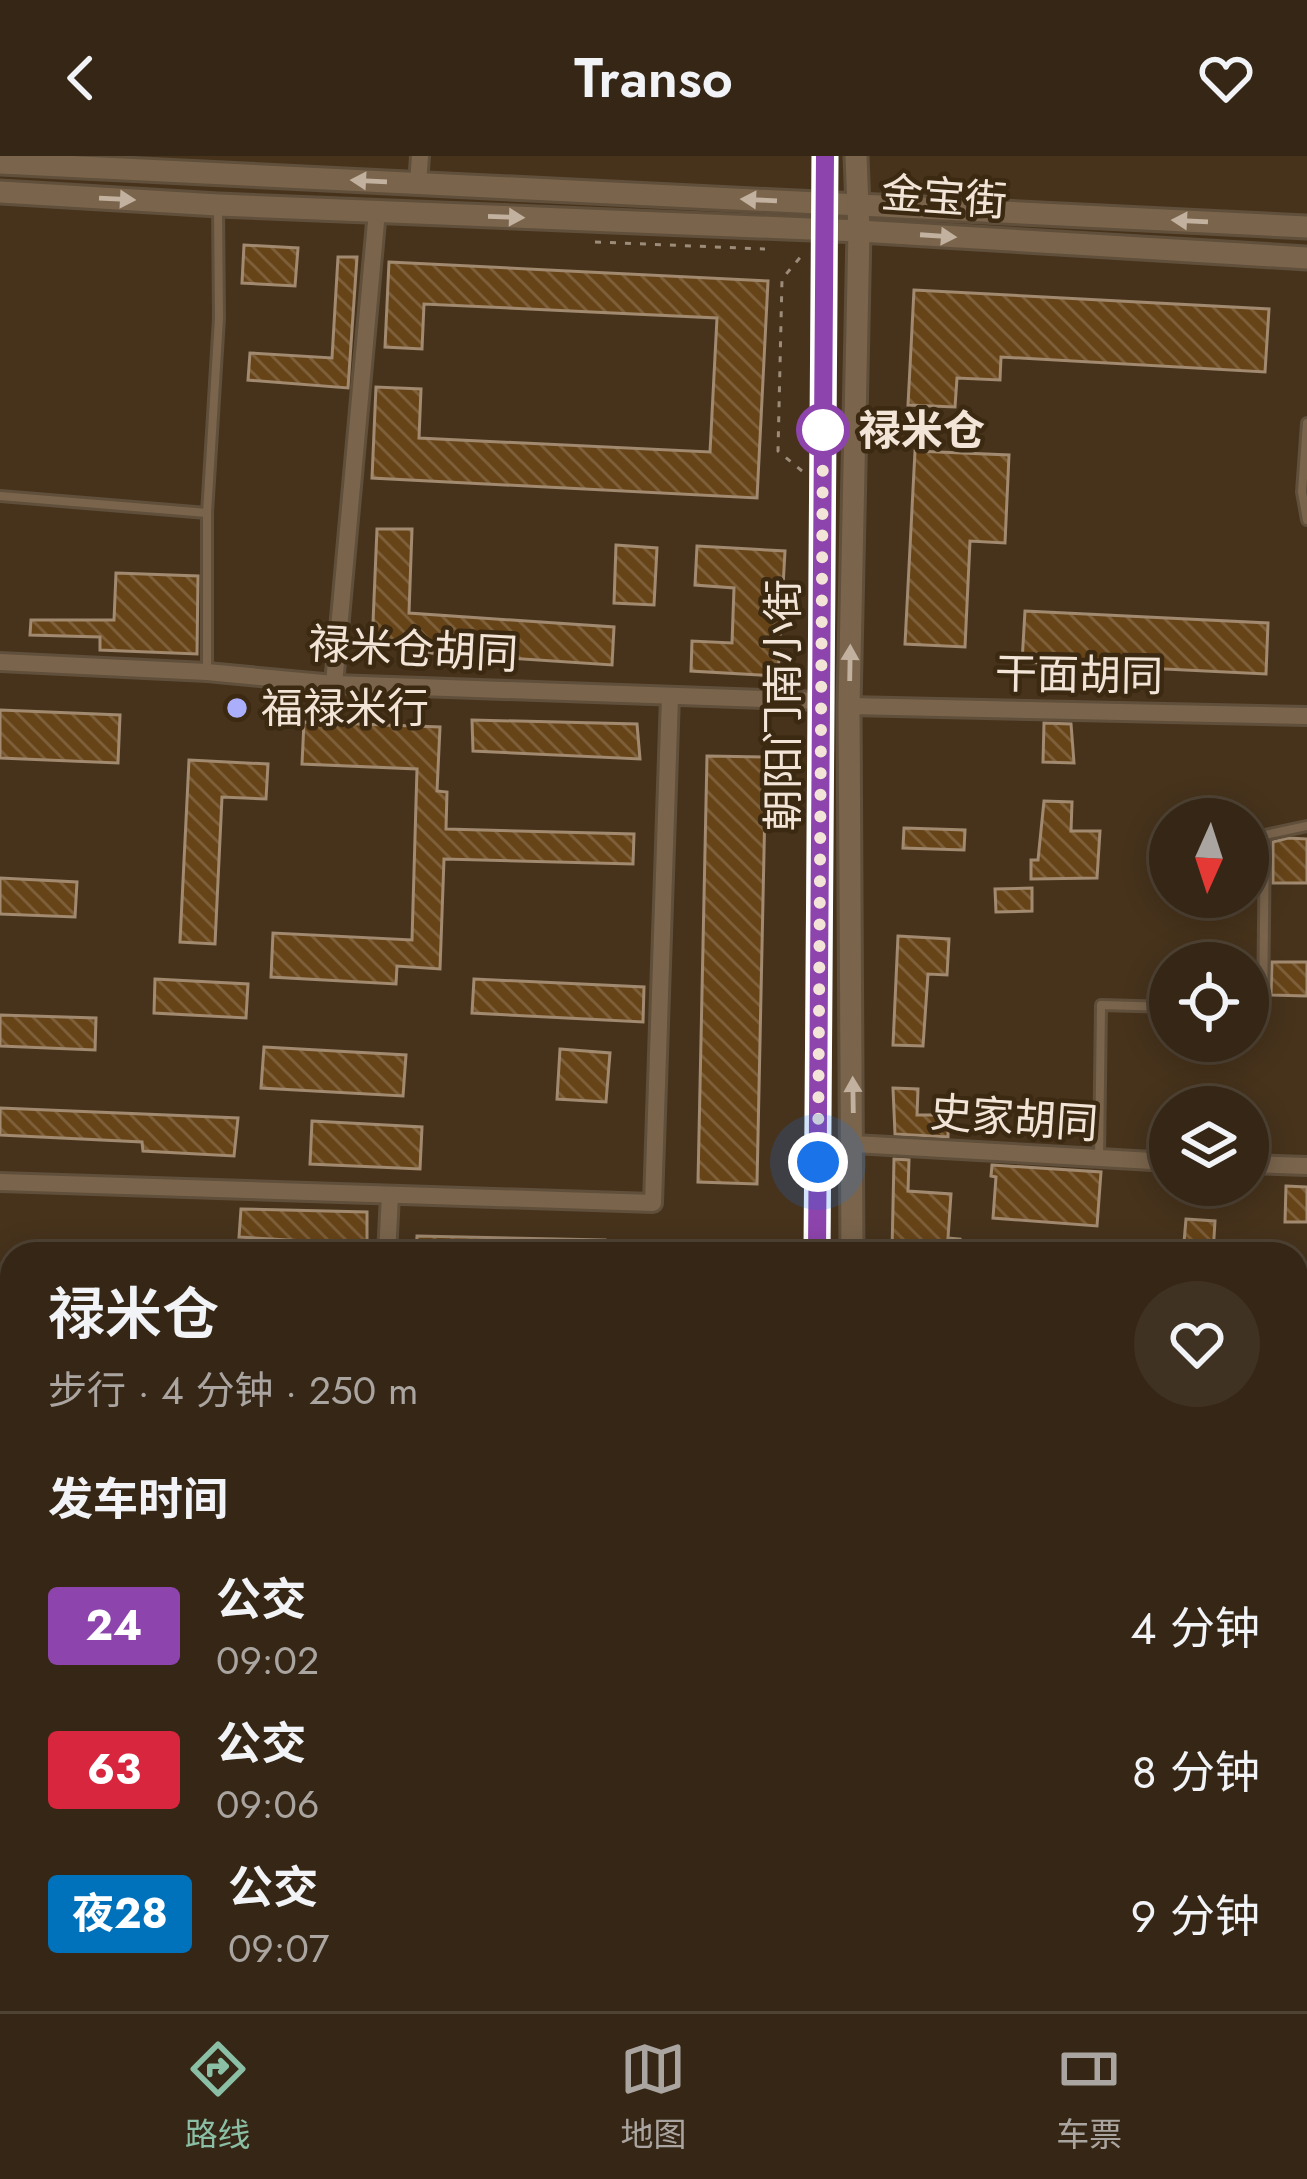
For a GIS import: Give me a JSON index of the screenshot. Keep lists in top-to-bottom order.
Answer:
{
  "streets": {
    "main road": ["金宝街", "朝阳门南小街"],
    "street": ["禄米仓胡同", "干面胡同", "史家胡同"]
  },
  "crossings": [
    ["金宝街", "朝阳门南小街"],
    ["禄米仓胡同", "朝阳门南小街"],
    ["干面胡同", "朝阳门南小街"],
    ["朝阳门南小街", "史家胡同"]
  ],
  "places": ["禄米仓", "福禄米行"],
  "lines": ["bus line 24"],
  "north": "bottom",
  "page": {
    "header": "Transo",
    "heading": [
      ["禄米仓", "步行 · 4 分钟 · 250 m"],
      "发车时间"
    ],
    "list": [
      {
        "mark": "24",
        "name": "公交",
        "note": "09:02",
        "value": "4 分钟"
      },
      {
        "mark": "63",
        "name": "公交",
        "note": "09:06",
        "value": "8 分钟"
      },
      {
        "mark": "夜28",
        "name": "公交",
        "note": "09:07",
        "value": "9 分钟"
      }
    ],
    "tabs": ["路线", "地图", "车票"]
  }
}
